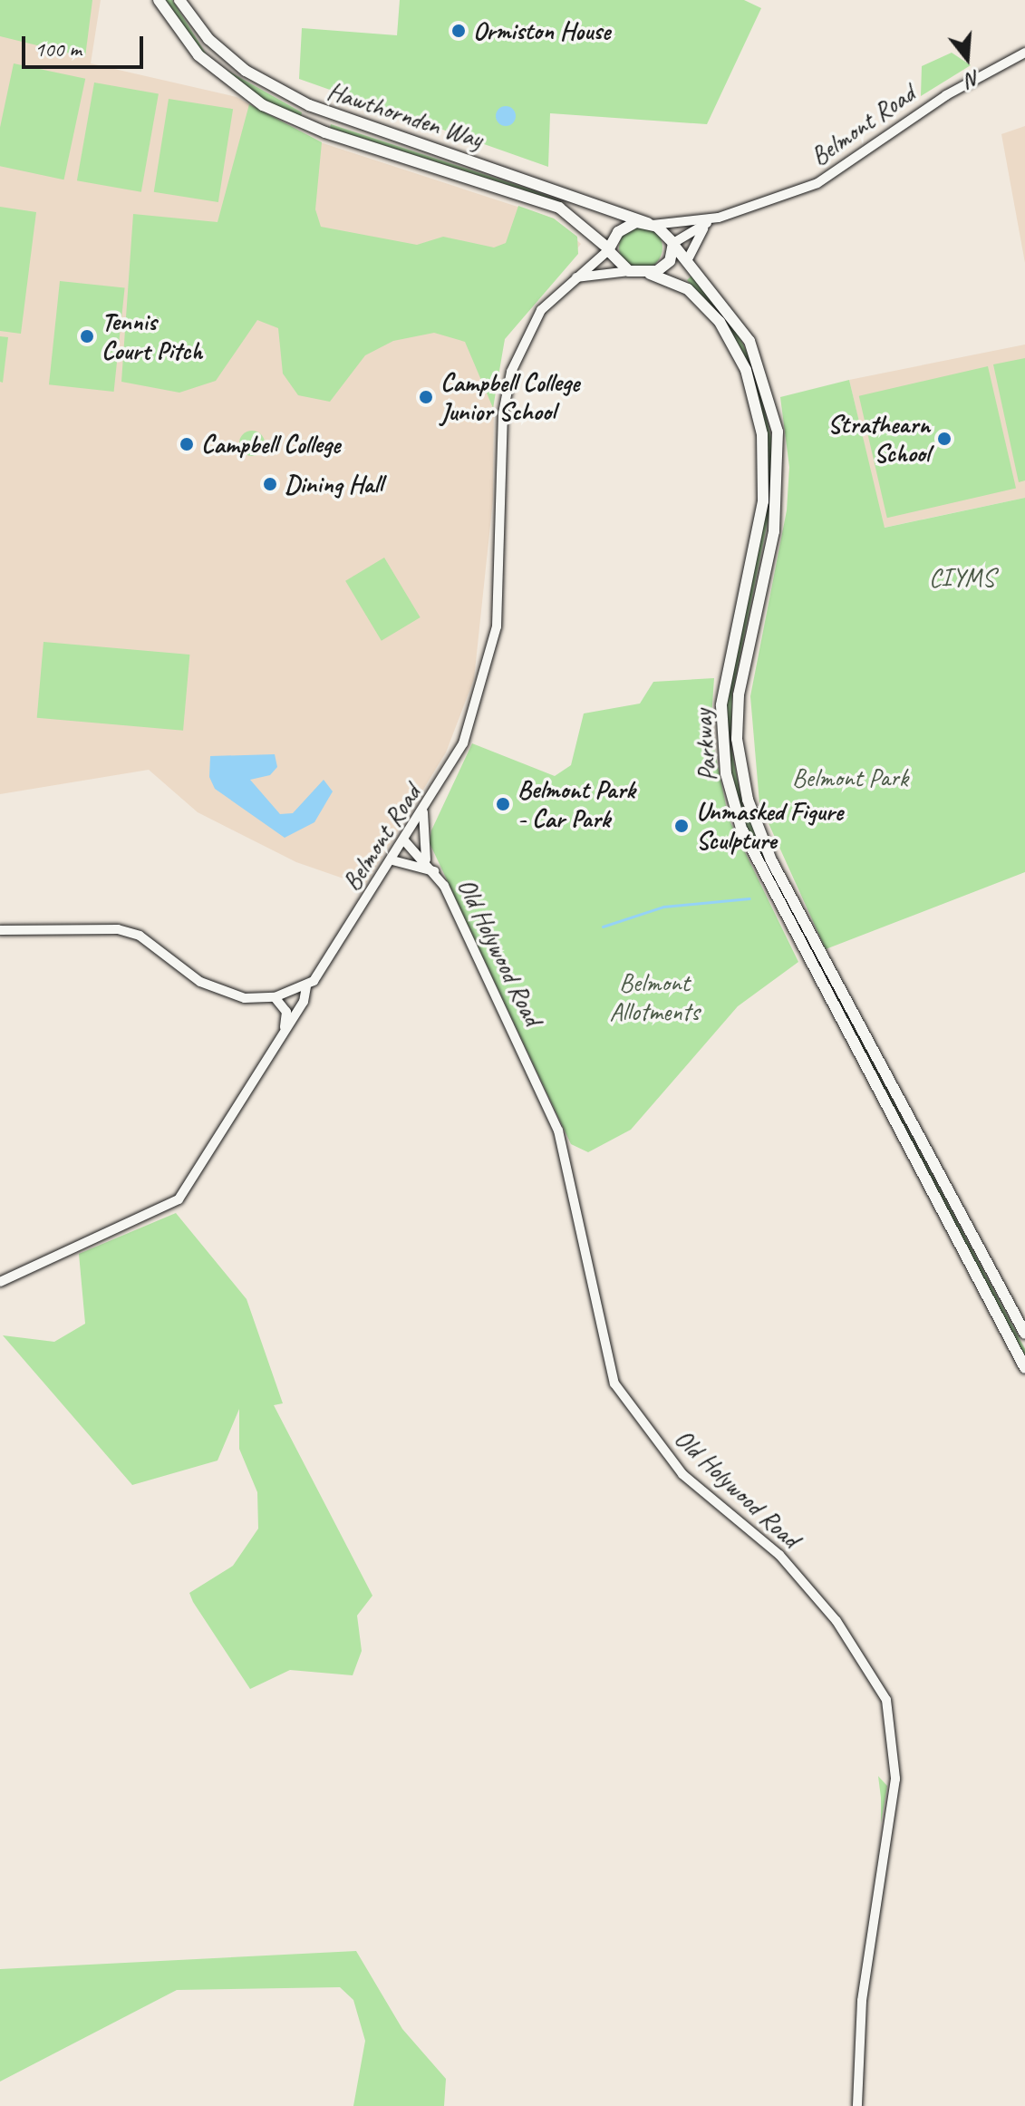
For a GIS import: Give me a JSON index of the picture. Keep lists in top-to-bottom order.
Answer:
{
  "streets": {
    "highway": ["Hawthornden Way", "Parkway"],
    "main road": ["Belmont Road", "Old Holywood Road"]
  },
  "crossings": [
    ["Hawthornden Way", "Belmont Road"],
    ["Hawthornden Way", "Parkway"],
    ["Belmont Road", "Parkway"],
    ["Belmont Road", "Old Holywood Road"]
  ],
  "parks": ["CIYMS", "Belmont Park", "Belmont Allotments"],
  "places": [
    "Ormiston House",
    "Tennis Court Pitch",
    "Campbell College Junior School",
    "Strathearn School",
    "Campbell College",
    "Dining Hall",
    "Belmont Park - Car Park",
    "Unmasked Figure Sculpture"
  ],
  "scale_bar": "100 m",
  "north": "bottom"
}
